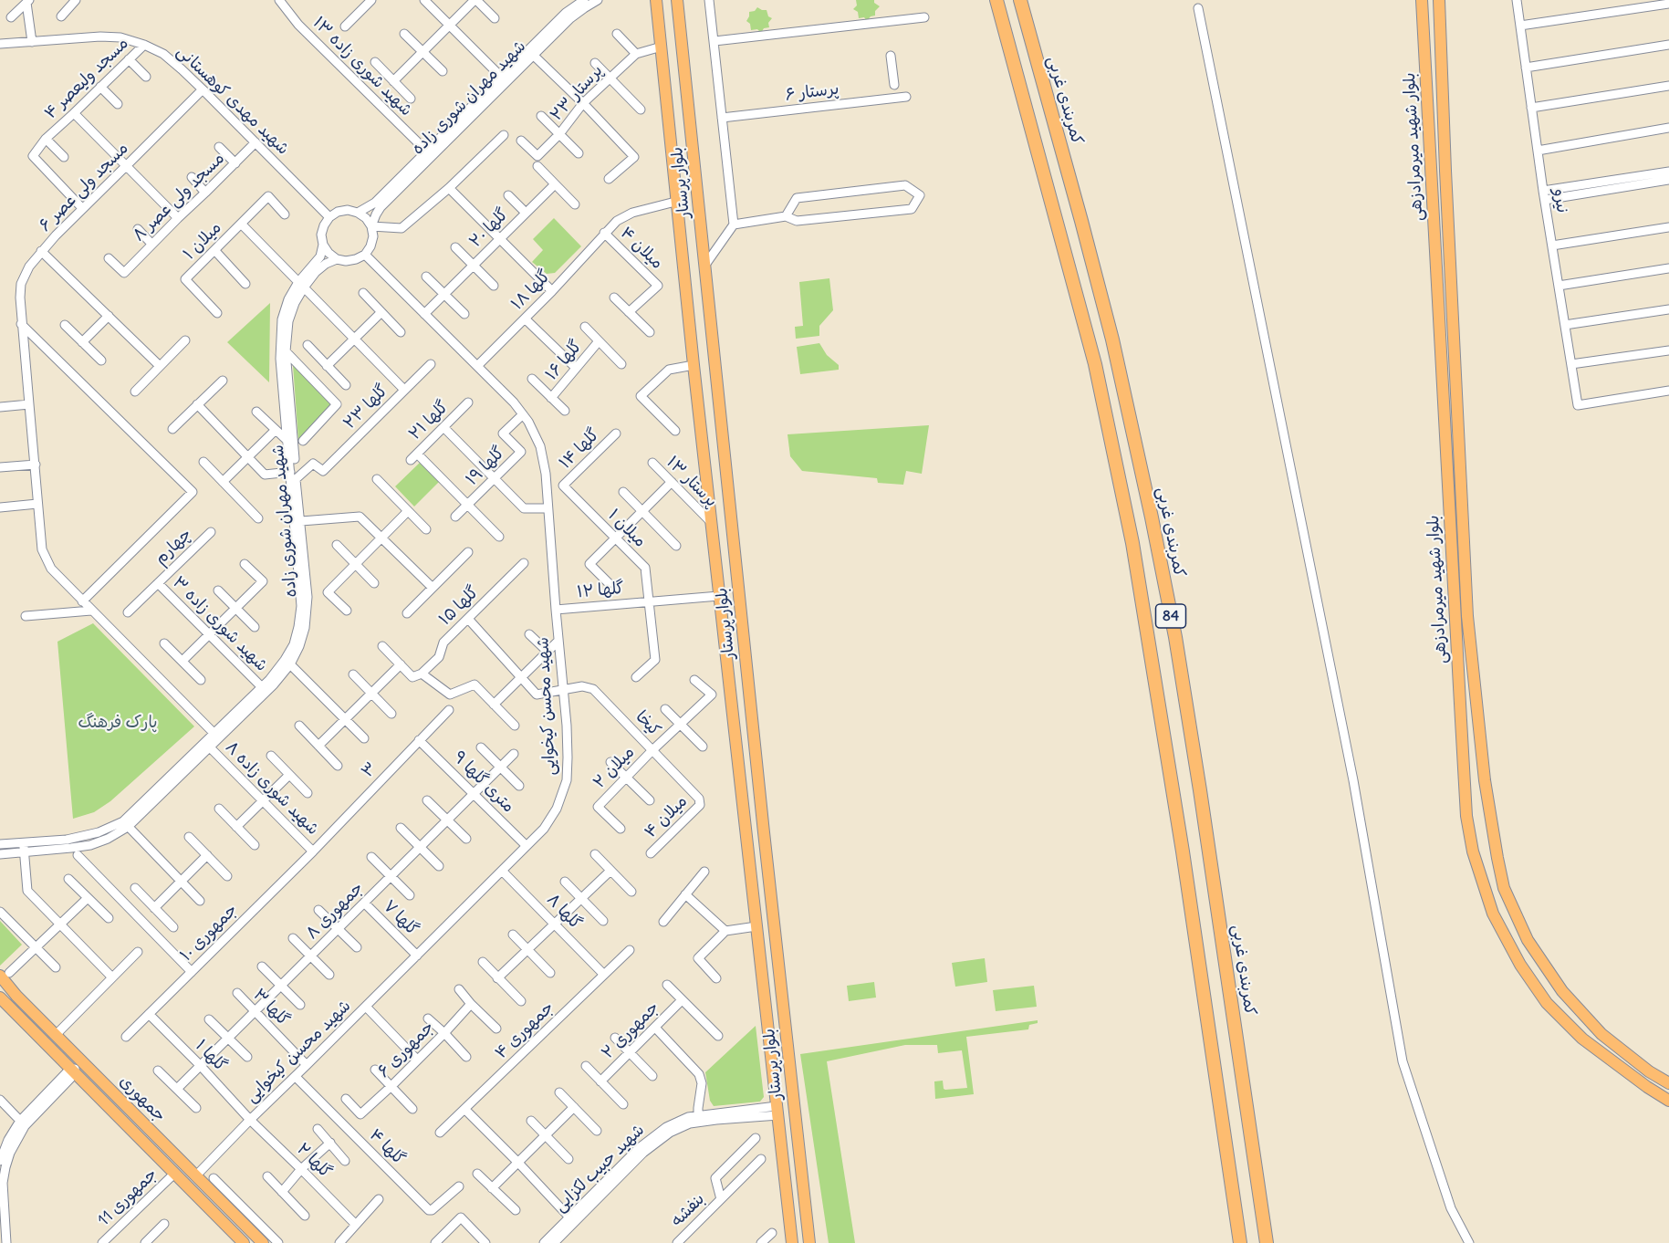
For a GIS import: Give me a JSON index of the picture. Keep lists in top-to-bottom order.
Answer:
{
  "streets": {
    "highway": ["کمربندی غربی", "84"],
    "main road": ["بلوار شهید میرمرادزهی", "بلوار پرستار", "جمهوری"],
    "street": [
      "شهید شوری زاده ۱۳",
      "مسجد ولیعصر ۴",
      "پرستار ۶",
      "پرستار ۲۳",
      "شهید مهران شوری زاده",
      "شهید مهدی کوهستانی",
      "مسجد ولی عصر ۶",
      "مسجد ولی عصر ۸",
      "نیرو",
      "گلها ۲۰",
      "میلان ۱",
      "میلان ۴",
      "گلها ۱۸",
      "گلها ۱۶",
      "گلها ۲۳",
      "گلها ۲۱",
      "گلها ۱۴",
      "گلها ۱۹",
      "پرستار ۱۳",
      "چهارم",
      "گلها ۱۲",
      "گلها ۱۵",
      "شهید شوری زاده ۳",
      "شهید محسن کیخوایی",
      "کیخا",
      "میلان ۲",
      "۳",
      "۹ متری گلها",
      "شهید شوری زاده ۸",
      "جمهوری ۸",
      "گلها ۸",
      "گلها ۷",
      "جمهوری ۱۰",
      "گلها ۳",
      "جمهوری ۴",
      "جمهوری ۲",
      "جمهوری ۶",
      "گلها ۱",
      "گلها ۴",
      "گلها ۲",
      "شهید حبیب لکزایی",
      "جمهوری 11",
      "بنفشه"
    ]
  },
  "crossings": [
    ["شهید شوری زاده ۱۳", "شهید مهران شوری زاده"],
    ["مسجد ولیعصر ۴", "شهید مهدی کوهستانی"],
    ["پرستار ۲۳", "بلوار پرستار"],
    ["شهید مهران شوری زاده", "شهید مهدی کوهستانی"],
    ["شهید مهران شوری زاده", "مسجد ولی عصر ۶"],
    ["شهید مهران شوری زاده", "گلها ۲۳"],
    ["شهید مهران شوری زاده", "شهید شوری زاده ۳"],
    ["شهید مهران شوری زاده", "شهید محسن کیخوایی"],
    ["شهید مهران شوری زاده", "شهید شوری زاده ۸"],
    ["شهید مهدی کوهستانی", "مسجد ولی عصر ۶"],
    ["شهید مهدی کوهستانی", "مسجد ولی عصر ۸"],
    ["شهید مهدی کوهستانی", "شهید محسن کیخوایی"],
    ["بلوار پرستار", "گلها ۱۸"],
    ["بلوار پرستار", "پرستار ۱۳"],
    ["بلوار پرستار", "گلها ۱۲"],
    ["بلوار پرستار", "شهید حبیب لکزایی"],
    ["گلها ۲۰", "شهید محسن کیخوایی"],
    ["میلان ۱", "گلها ۱۴"],
    ["میلان ۱", "گلها ۱۲"],
    ["میلان ۴", "گلها ۱۸"],
    ["میلان ۴", "کیخا"],
    ["گلها ۱۸", "شهید محسن کیخوایی"],
    ["گلها ۲۱", "گلها ۱۹"],
    ["گلها ۱۹", "شهید محسن کیخوایی"],
    ["چهارم", "شهید شوری زاده ۳"],
    ["گلها ۱۲", "شهید محسن کیخوایی"],
    ["شهید محسن کیخوایی", "کیخا"],
    ["شهید محسن کیخوایی", "۹ متری گلها"],
    ["شهید محسن کیخوایی", "گلها ۸"],
    ["شهید محسن کیخوایی", "گلها ۷"],
    ["شهید محسن کیخوایی", "گلها ۳"],
    ["شهید محسن کیخوایی", "گلها ۱"],
    ["شهید محسن کیخوایی", "جمهوری"],
    ["شهید محسن کیخوایی", "گلها ۴"],
    ["شهید محسن کیخوایی", "گلها ۲"],
    ["کیخا", "میلان ۲"],
    ["۳", "۹ متری گلها"],
    ["۳", "شهید شوری زاده ۸"],
    ["۳", "جمهوری ۱۰"],
    ["۹ متری گلها", "جمهوری ۸"],
    ["شهید شوری زاده ۸", "جمهوری ۱۰"],
    ["جمهوری ۸", "گلها ۷"],
    ["جمهوری ۸", "گلها ۳"],
    ["جمهوری ۸", "گلها ۱"],
    ["گلها ۸", "جمهوری ۴"],
    ["جمهوری ۱۰", "گلها ۱"],
    ["گلها ۱", "گلها ۲"],
    ["جمهوری", "جمهوری 11"]
  ],
  "parks": ["پارک فرهنگ"]
}
